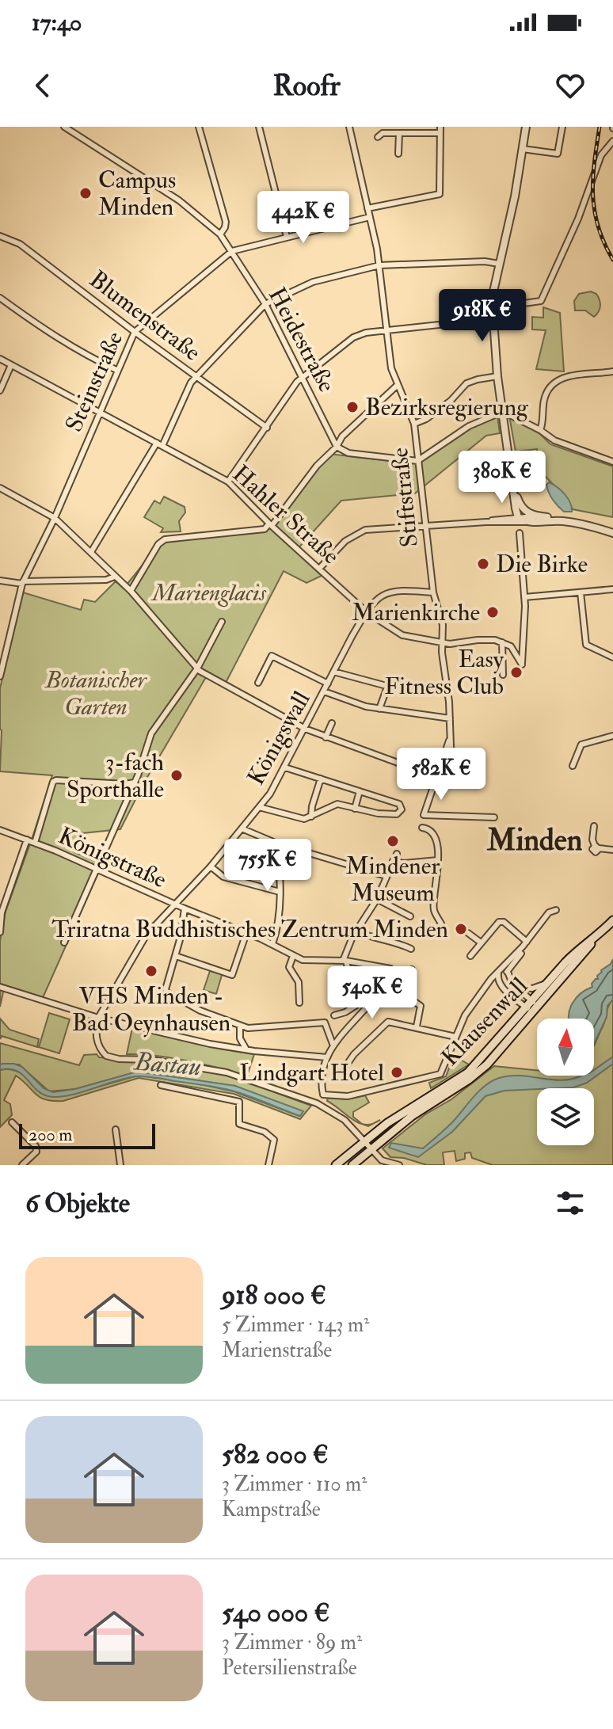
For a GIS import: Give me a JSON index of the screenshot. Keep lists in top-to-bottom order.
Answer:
{
  "streets": {
    "main road": ["Klausenwall"],
    "street": [
      "Blumenstraße",
      "Heidestraße",
      "Steinstraße",
      "Stiftstraße",
      "Hahler Straße",
      "Königswall",
      "Königstraße"
    ]
  },
  "crossings": [
    ["Blumenstraße", "Steinstraße"],
    ["Heidestraße", "Steinstraße"],
    ["Steinstraße", "Stiftstraße"],
    ["Steinstraße", "Hahler Straße"],
    ["Stiftstraße", "Hahler Straße"],
    ["Stiftstraße", "Königswall"],
    ["Hahler Straße", "Königswall"],
    ["Königswall", "Königstraße"]
  ],
  "districts": ["Minden"],
  "water": ["Bastau"],
  "parks": ["Marienglacis", "Botanischer Garten"],
  "places": [
    "Campus Minden",
    "Bezirksregierung",
    "Die Birke",
    "Marienkirche",
    "Easy Fitness Club",
    "3-fach Sporthalle",
    "Mindener Museum",
    "Triratna Buddhistisches Zentrum Minden",
    "VHS Minden - Bad Oeynhausen",
    "Lindgart Hotel"
  ],
  "scale_bar": "200 m",
  "north": "top",
  "page": {
    "status": "17:40",
    "header": "Roofr",
    "price": [
      "442K €",
      "918K €",
      "380K €",
      "582K €",
      "755K €",
      "540K €"
    ],
    "scale": "200 m",
    "heading": "6 Objekte",
    "list": [
      {
        "name": "918 000 €",
        "note": "5 Zimmer · 143 m² · Marienstraße"
      },
      {
        "name": "582 000 €",
        "note": "3 Zimmer · 110 m² · Kampstraße"
      },
      {
        "name": "540 000 €",
        "note": "3 Zimmer · 89 m² · Petersilienstraße"
      }
    ]
  }
}
